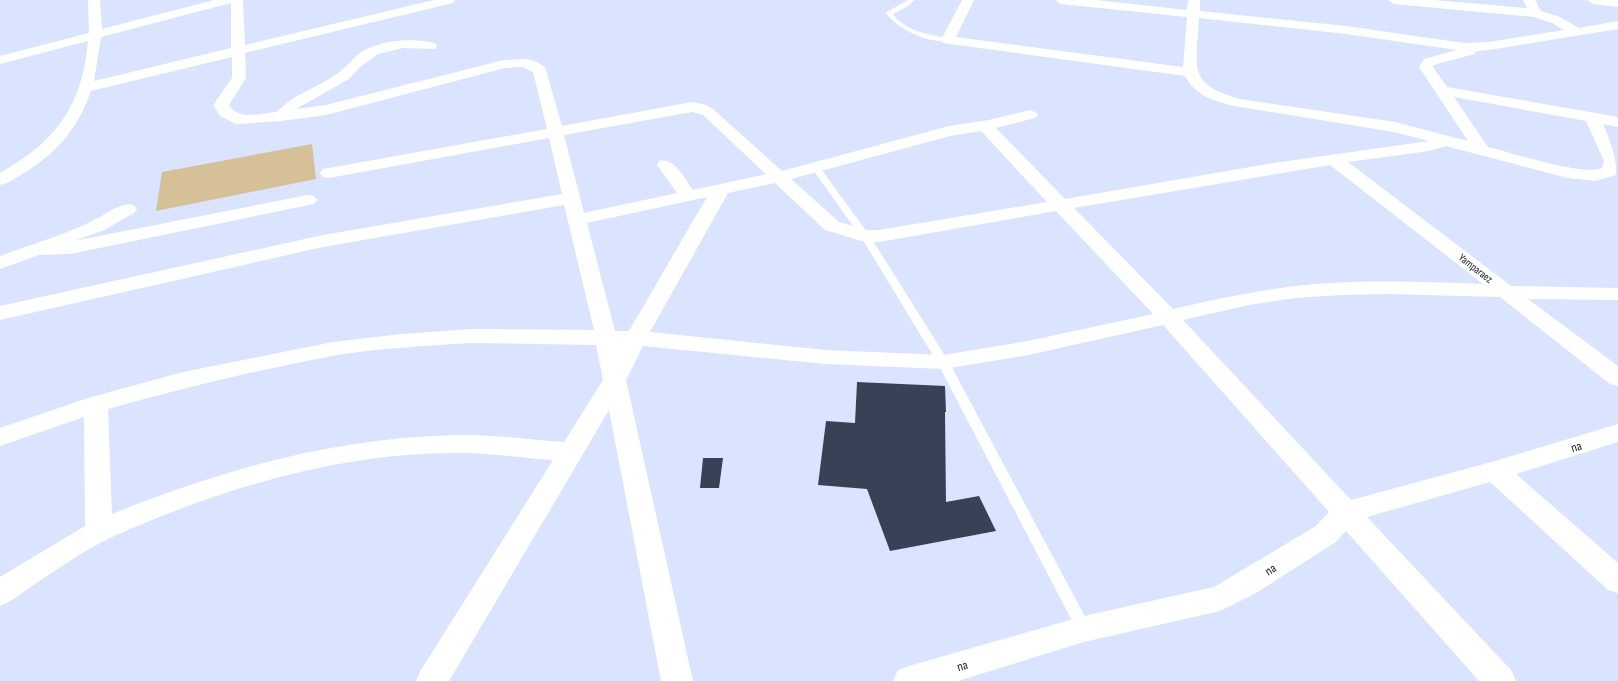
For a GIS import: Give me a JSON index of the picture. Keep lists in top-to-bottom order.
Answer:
{
  "streets": {
    "street": ["Yamparaez", "na"]
  }
}
